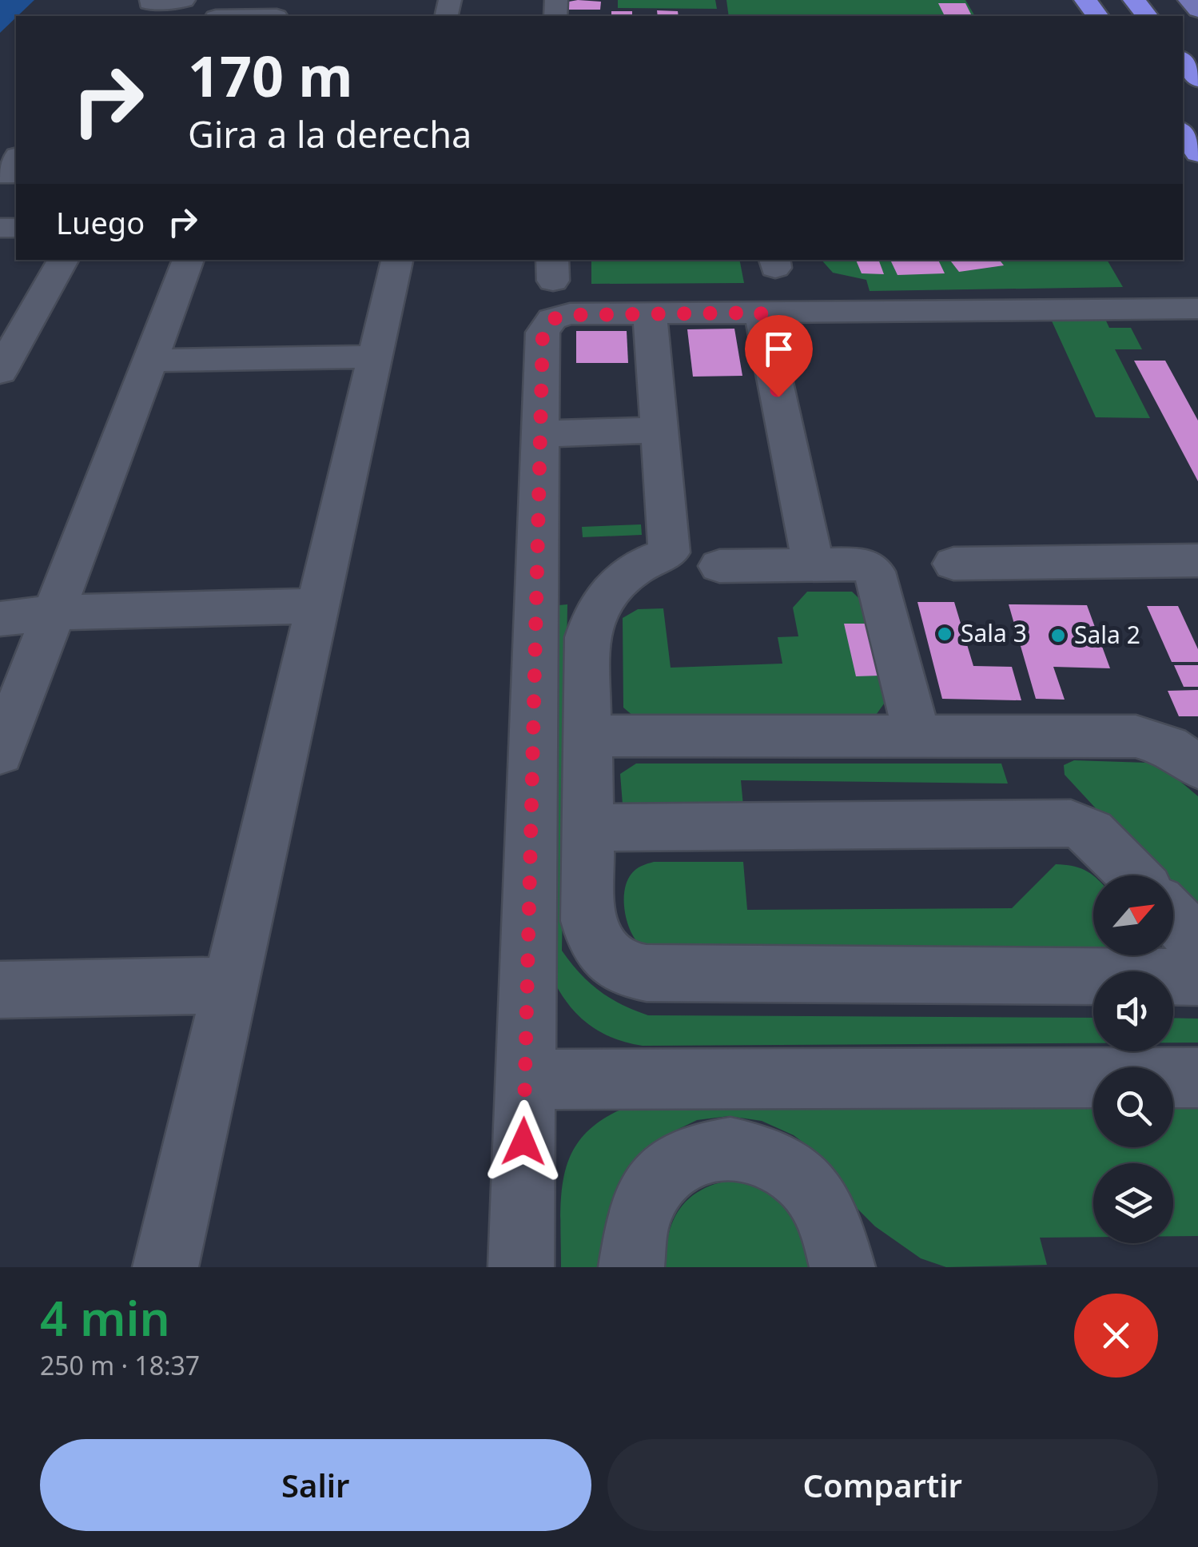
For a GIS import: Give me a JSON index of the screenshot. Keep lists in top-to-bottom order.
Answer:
{
  "places": ["Sala 3", "Sala 2"],
  "north": "top right",
  "page": {
    "turn": ["170 m", "Gira a la derecha"],
    "then": "Luego",
    "heading": ["4 min", "250 m · 18:37"],
    "buttons": ["Salir", "Compartir"]
  }
}
